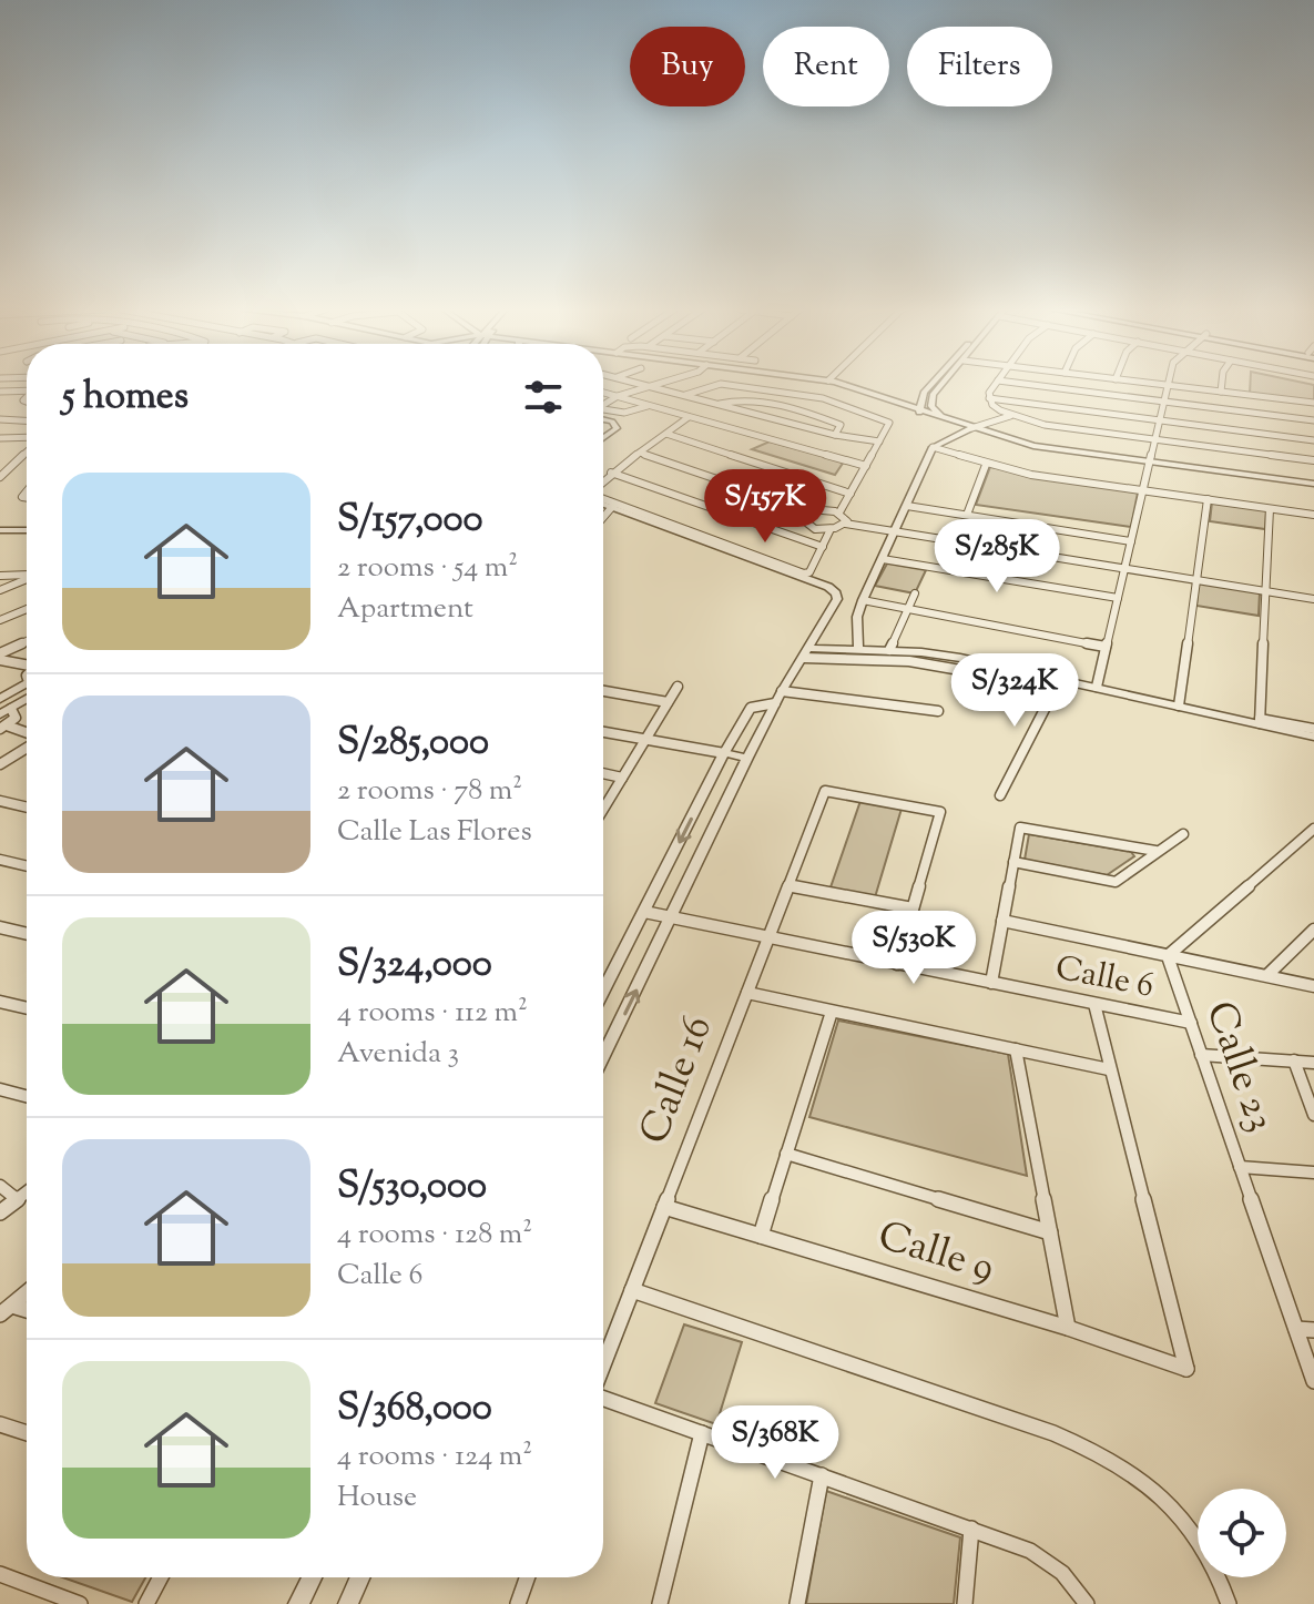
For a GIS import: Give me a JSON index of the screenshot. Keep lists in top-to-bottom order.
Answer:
{
  "streets": {
    "street": [
      "Calle 6",
      "Calle 23",
      "Calle 16",
      "Calle 9"
    ]
  },
  "crossings": [
    ["Calle 6", "Calle 23"],
    ["Calle 6", "Calle 16"],
    ["Calle 16", "Calle 9"]
  ],
  "page": {
    "chip": ["Buy", "Rent", "Filters"],
    "heading": "5 homes",
    "list": [
      {
        "name": "S/157,000",
        "note": "2 rooms · 54 m² · Apartment"
      },
      {
        "name": "S/285,000",
        "note": "2 rooms · 78 m² · Calle Las Flores"
      },
      {
        "name": "S/324,000",
        "note": "4 rooms · 112 m² · Avenida 3"
      },
      {
        "name": "S/530,000",
        "note": "4 rooms · 128 m² · Calle 6"
      },
      {
        "name": "S/368,000",
        "note": "4 rooms · 124 m² · House"
      }
    ],
    "price": [
      "S/157K",
      "S/285K",
      "S/324K",
      "S/530K",
      "S/368K"
    ]
  }
}
